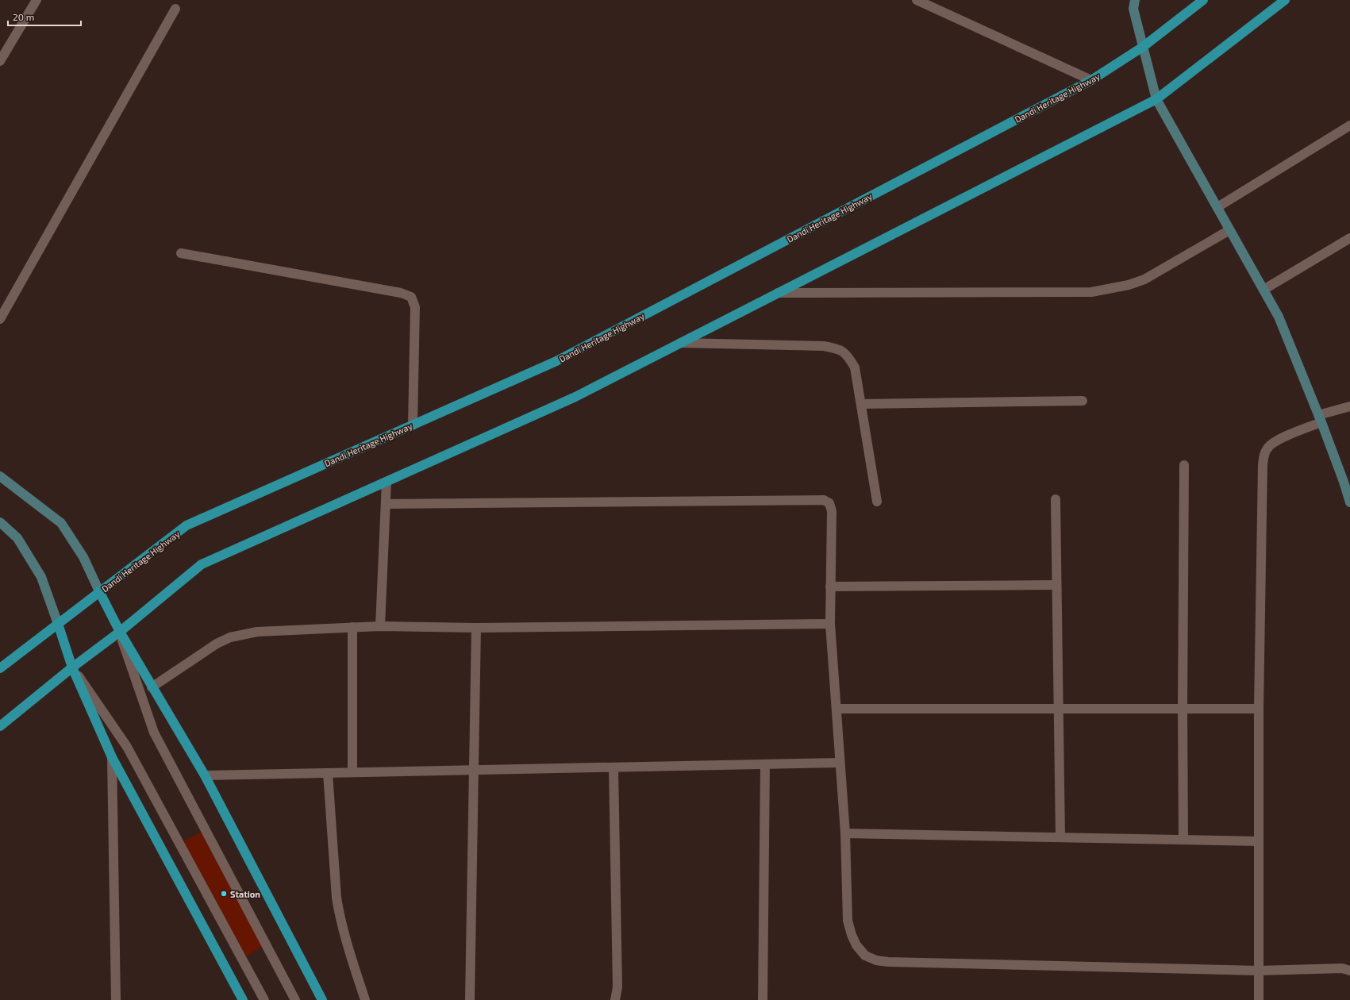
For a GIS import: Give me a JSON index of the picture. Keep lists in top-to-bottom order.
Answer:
{
  "streets": {
    "main road": ["Dandi Heritage Highway"]
  },
  "places": ["Station"],
  "scale_bar": "20 m"
}
